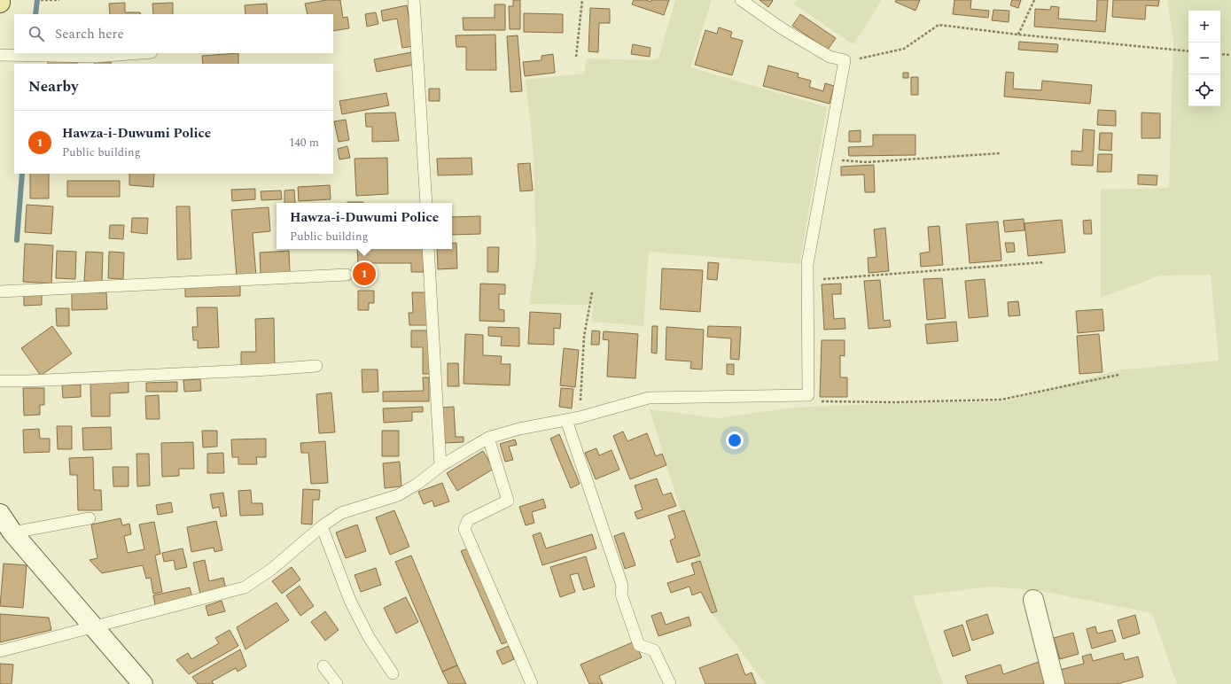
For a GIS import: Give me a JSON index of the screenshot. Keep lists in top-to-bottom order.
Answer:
{
  "page": {
    "map_buttons": ["+", "−"],
    "search": "Search here",
    "heading": "Nearby",
    "list": [
      {
        "mark": "1",
        "name": "Hawza-i-Duwumi Police",
        "note": "Public building",
        "value": "140 m"
      }
    ],
    "popup": ["Hawza-i-Duwumi Police", "Public building"],
    "pins": "1"
  }
}
